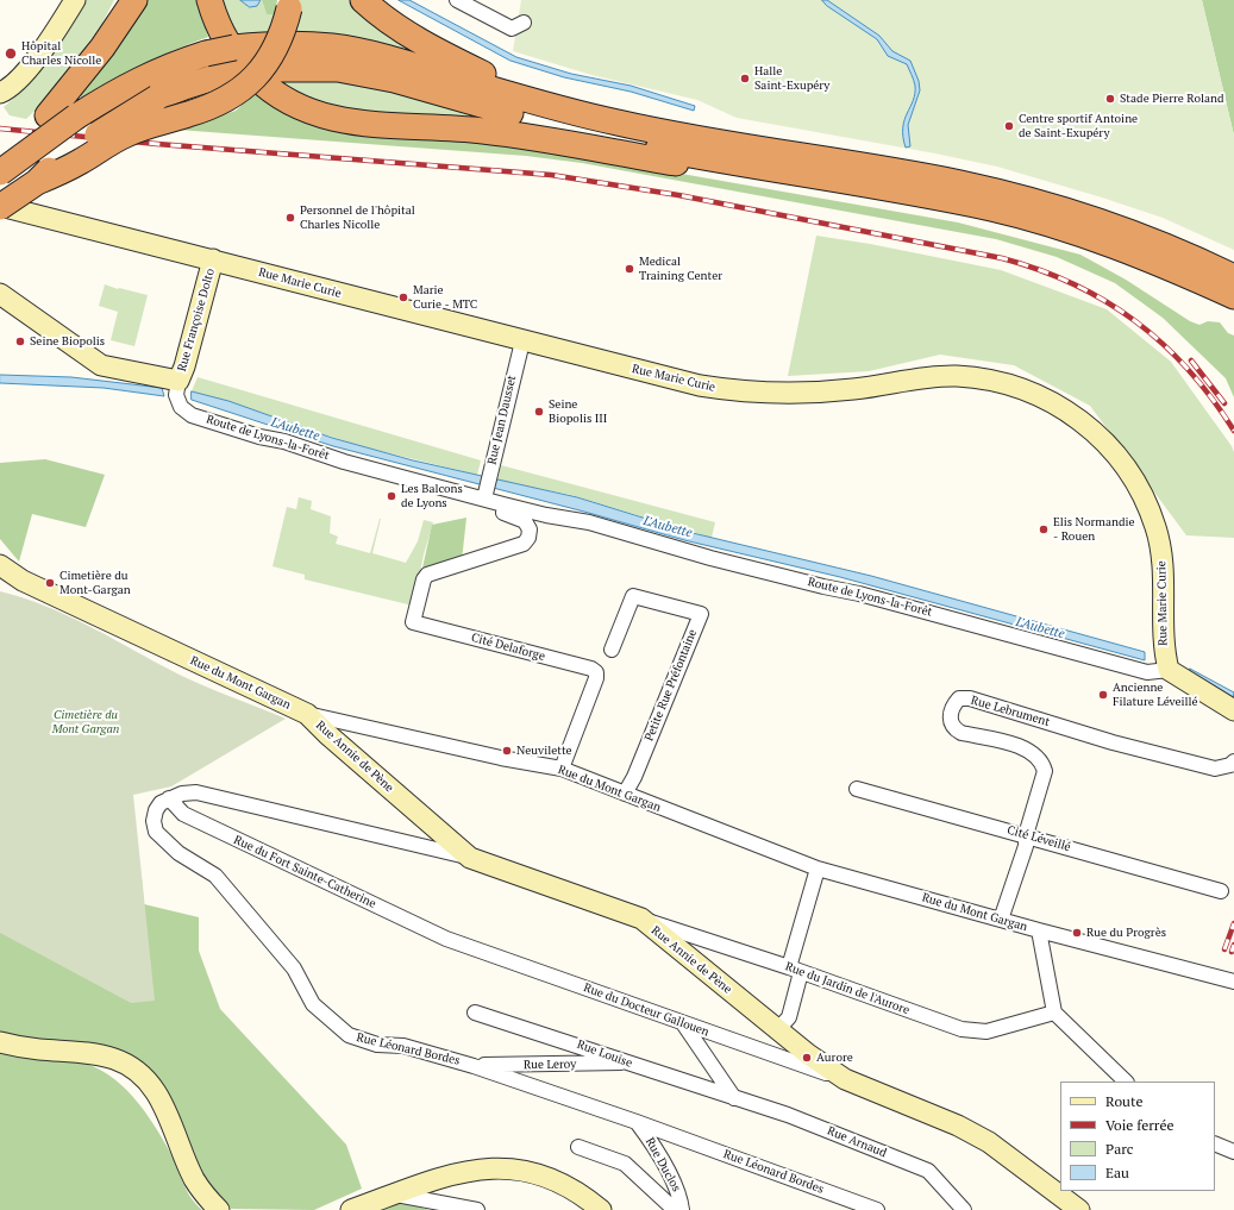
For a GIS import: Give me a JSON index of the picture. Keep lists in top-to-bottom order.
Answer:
{
  "streets": {
    "street": [
      "Rue Marie Curie",
      "Rue Françoise Dolto",
      "Rue Jean Dausset",
      "Route de Lyons-la-Forêt",
      "Cité Delaforge",
      "Rue du Mont Gargan",
      "Petite Rue Préfontaine",
      "Rue Lebrument",
      "Rue Annie de Pène",
      "Cité Léveillé",
      "Rue du Fort Sainte-Catherine",
      "Rue du Jardin de l'Aurore",
      "Rue du Docteur Gallouen",
      "Rue Léonard Bordes",
      "Rue Louise",
      "Rue Leroy",
      "Rue Arnaud",
      "Rue Duclos"
    ]
  },
  "crossings": [
    ["Rue Marie Curie", "Rue Françoise Dolto"],
    ["Rue Marie Curie", "Rue Jean Dausset"],
    ["Rue Marie Curie", "Route de Lyons-la-Forêt"],
    ["Rue Françoise Dolto", "Route de Lyons-la-Forêt"],
    ["Rue Jean Dausset", "Route de Lyons-la-Forêt"],
    ["Route de Lyons-la-Forêt", "Cité Delaforge"],
    ["Cité Delaforge", "Rue du Mont Gargan"],
    ["Rue du Mont Gargan", "Petite Rue Préfontaine"],
    ["Rue du Mont Gargan", "Rue Lebrument"],
    ["Rue du Mont Gargan", "Rue Annie de Pène"],
    ["Rue Lebrument", "Cité Léveillé"],
    ["Rue Annie de Pène", "Rue du Jardin de l'Aurore"],
    ["Rue Annie de Pène", "Rue du Docteur Gallouen"],
    ["Rue du Fort Sainte-Catherine", "Rue du Docteur Gallouen"],
    ["Rue du Fort Sainte-Catherine", "Rue Léonard Bordes"],
    ["Rue Léonard Bordes", "Rue Leroy"],
    ["Rue Léonard Bordes", "Rue Duclos"],
    ["Rue Louise", "Rue Leroy"],
    ["Rue Louise", "Rue Arnaud"]
  ],
  "water": ["L'Aubette"],
  "parks": ["Cimetière du Mont Gargan"],
  "places": [
    "Hôpital Charles Nicolle",
    "Halle Saint-Exupéry",
    "Stade Pierre Roland",
    "Centre sportif Antoine de Saint-Exupéry",
    "Personnel de l'hôpital Charles Nicolle",
    "Medical Training Center",
    "Marie Curie - MTC",
    "Seine Biopolis",
    "Seine Biopolis III",
    "Les Balcons de Lyons",
    "Elis Normandie - Rouen",
    "Cimetière du Mont-Gargan",
    "Ancienne Filature Léveillé",
    "Neuvilette",
    "Rue du Progrès",
    "Aurore"
  ],
  "legend": [
    "Route",
    "Voie ferrée",
    "Parc",
    "Eau"
  ]
}
